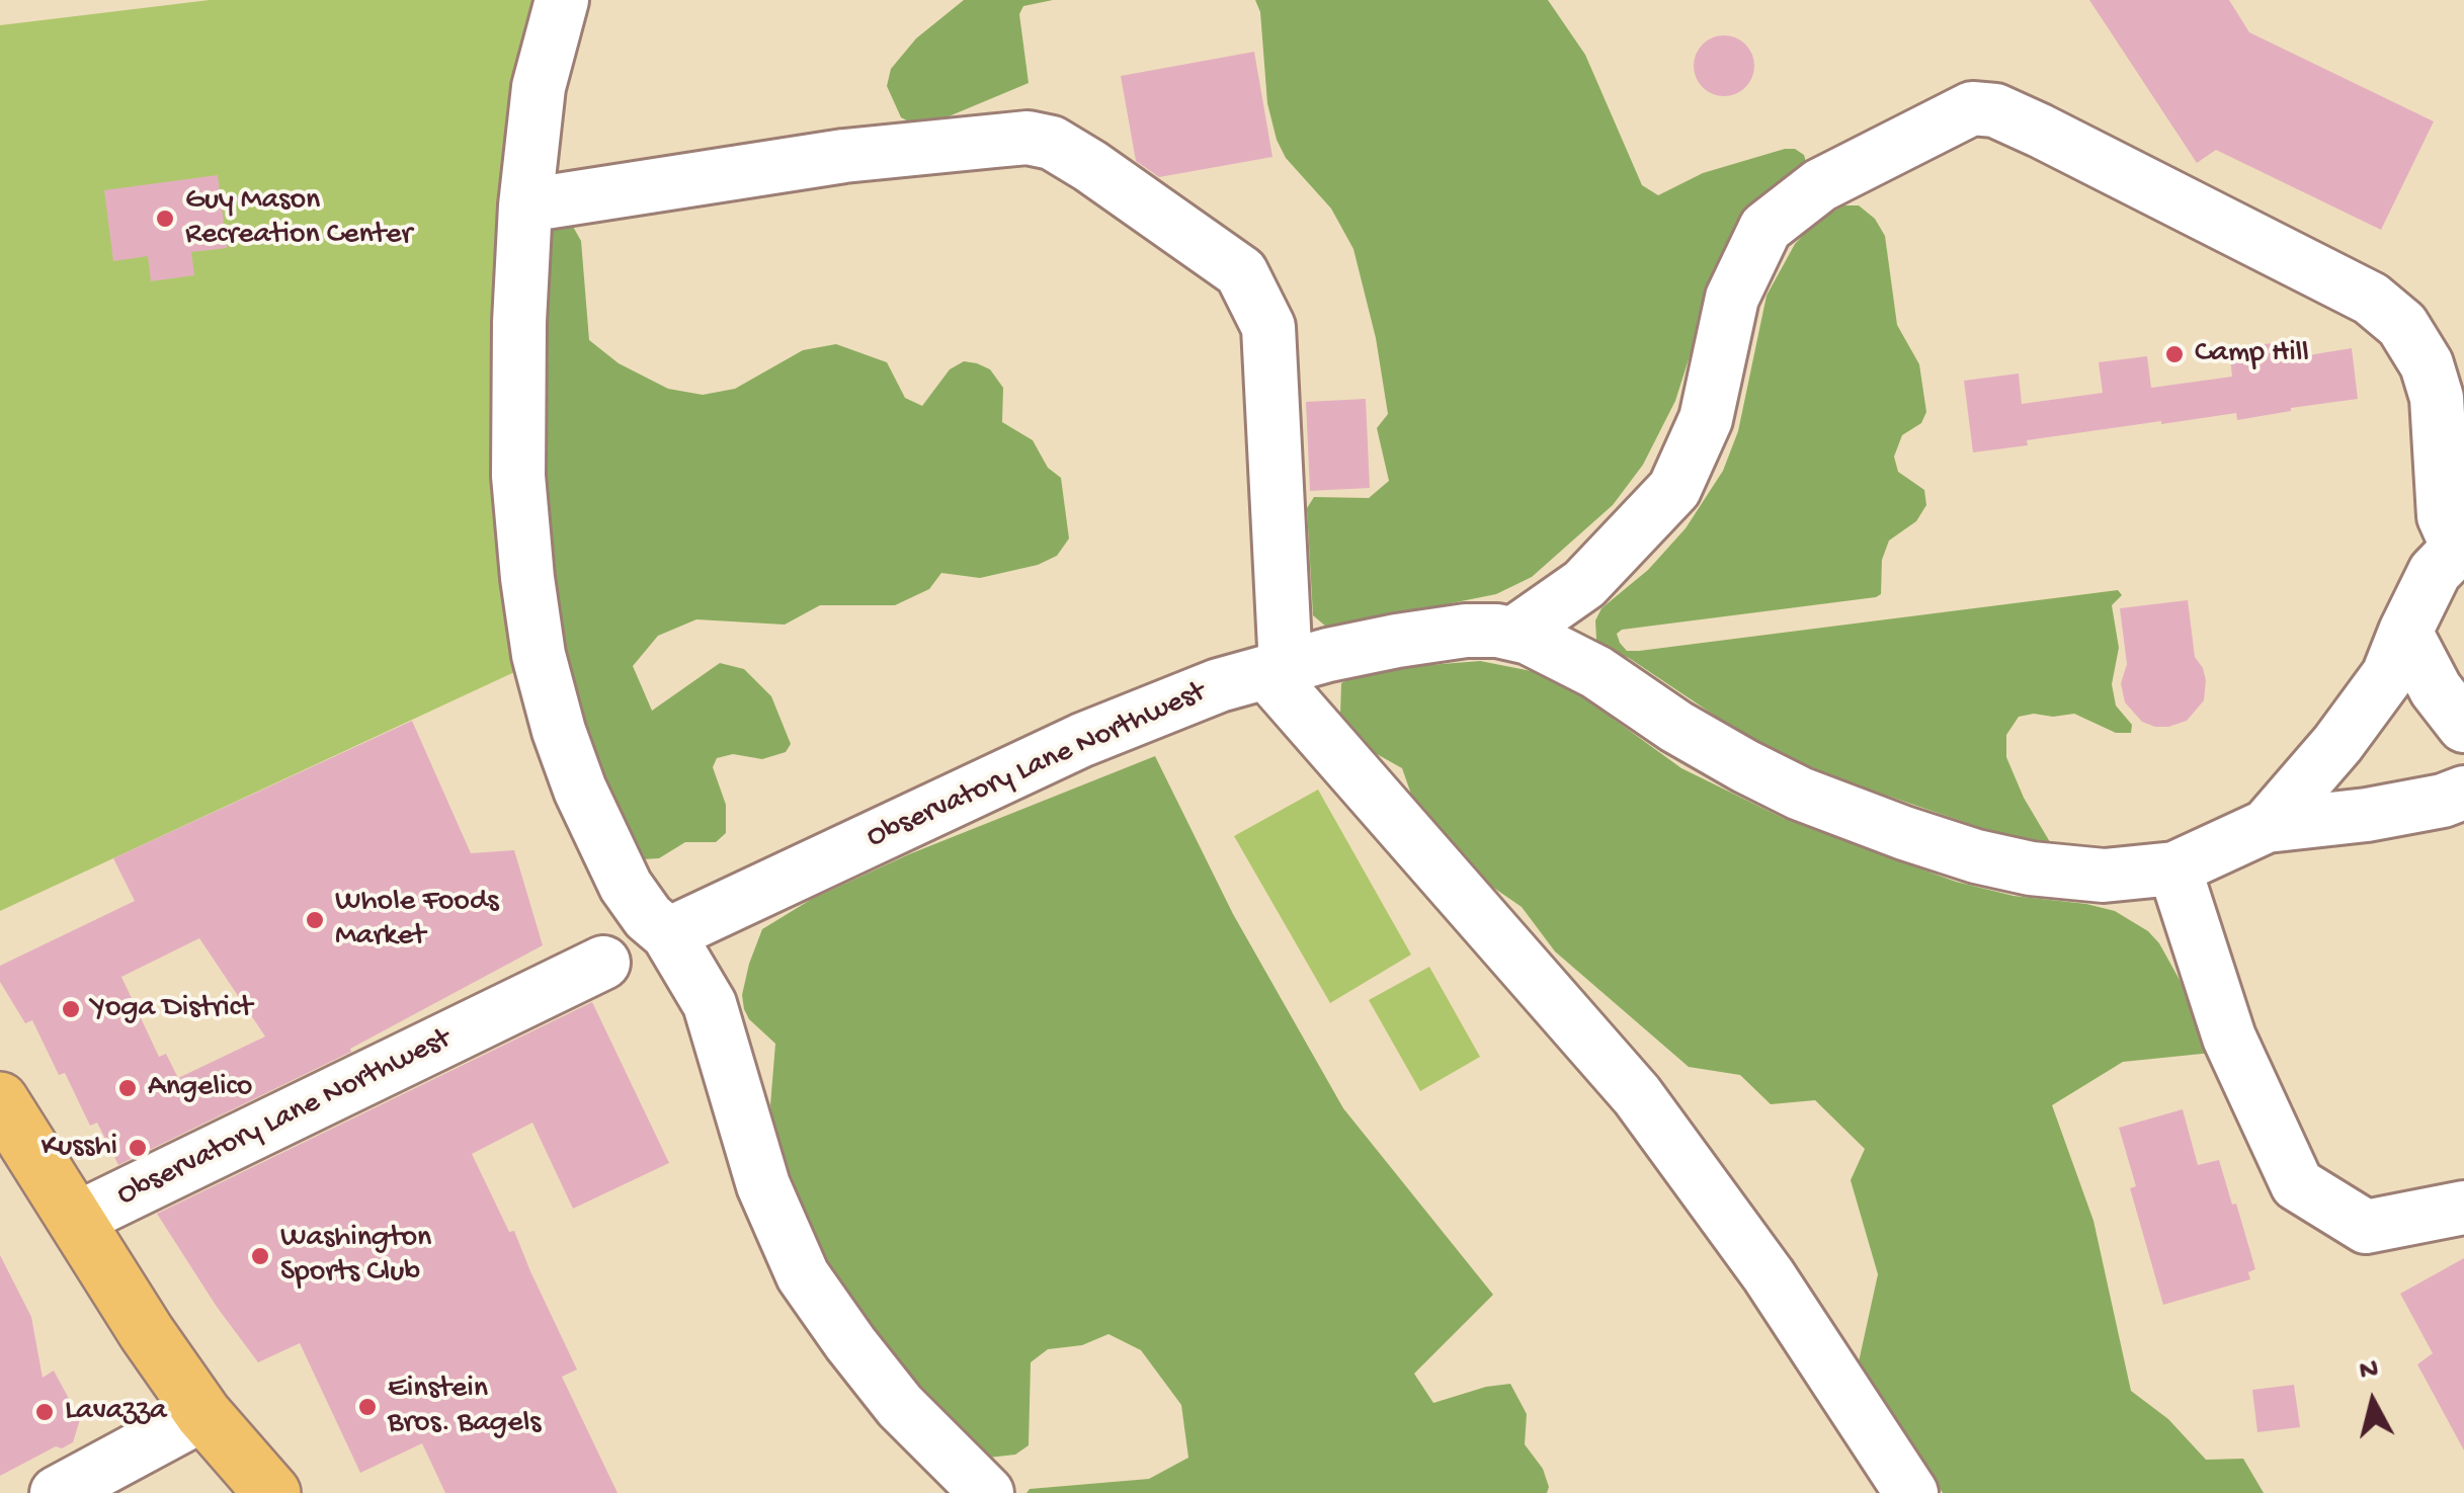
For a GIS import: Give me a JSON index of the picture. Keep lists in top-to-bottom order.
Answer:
{
  "streets": {
    "street": ["Observatory Lane Northwest"]
  },
  "places": [
    "Guy Mason Recreation Center",
    "Camp Hill",
    "Whole Foods Market",
    "Yoga District",
    "Angelico",
    "Kusshi",
    "Washington Sports Club",
    "Einstein Bros. Bagels",
    "Lavazza"
  ],
  "north": "top"
}
